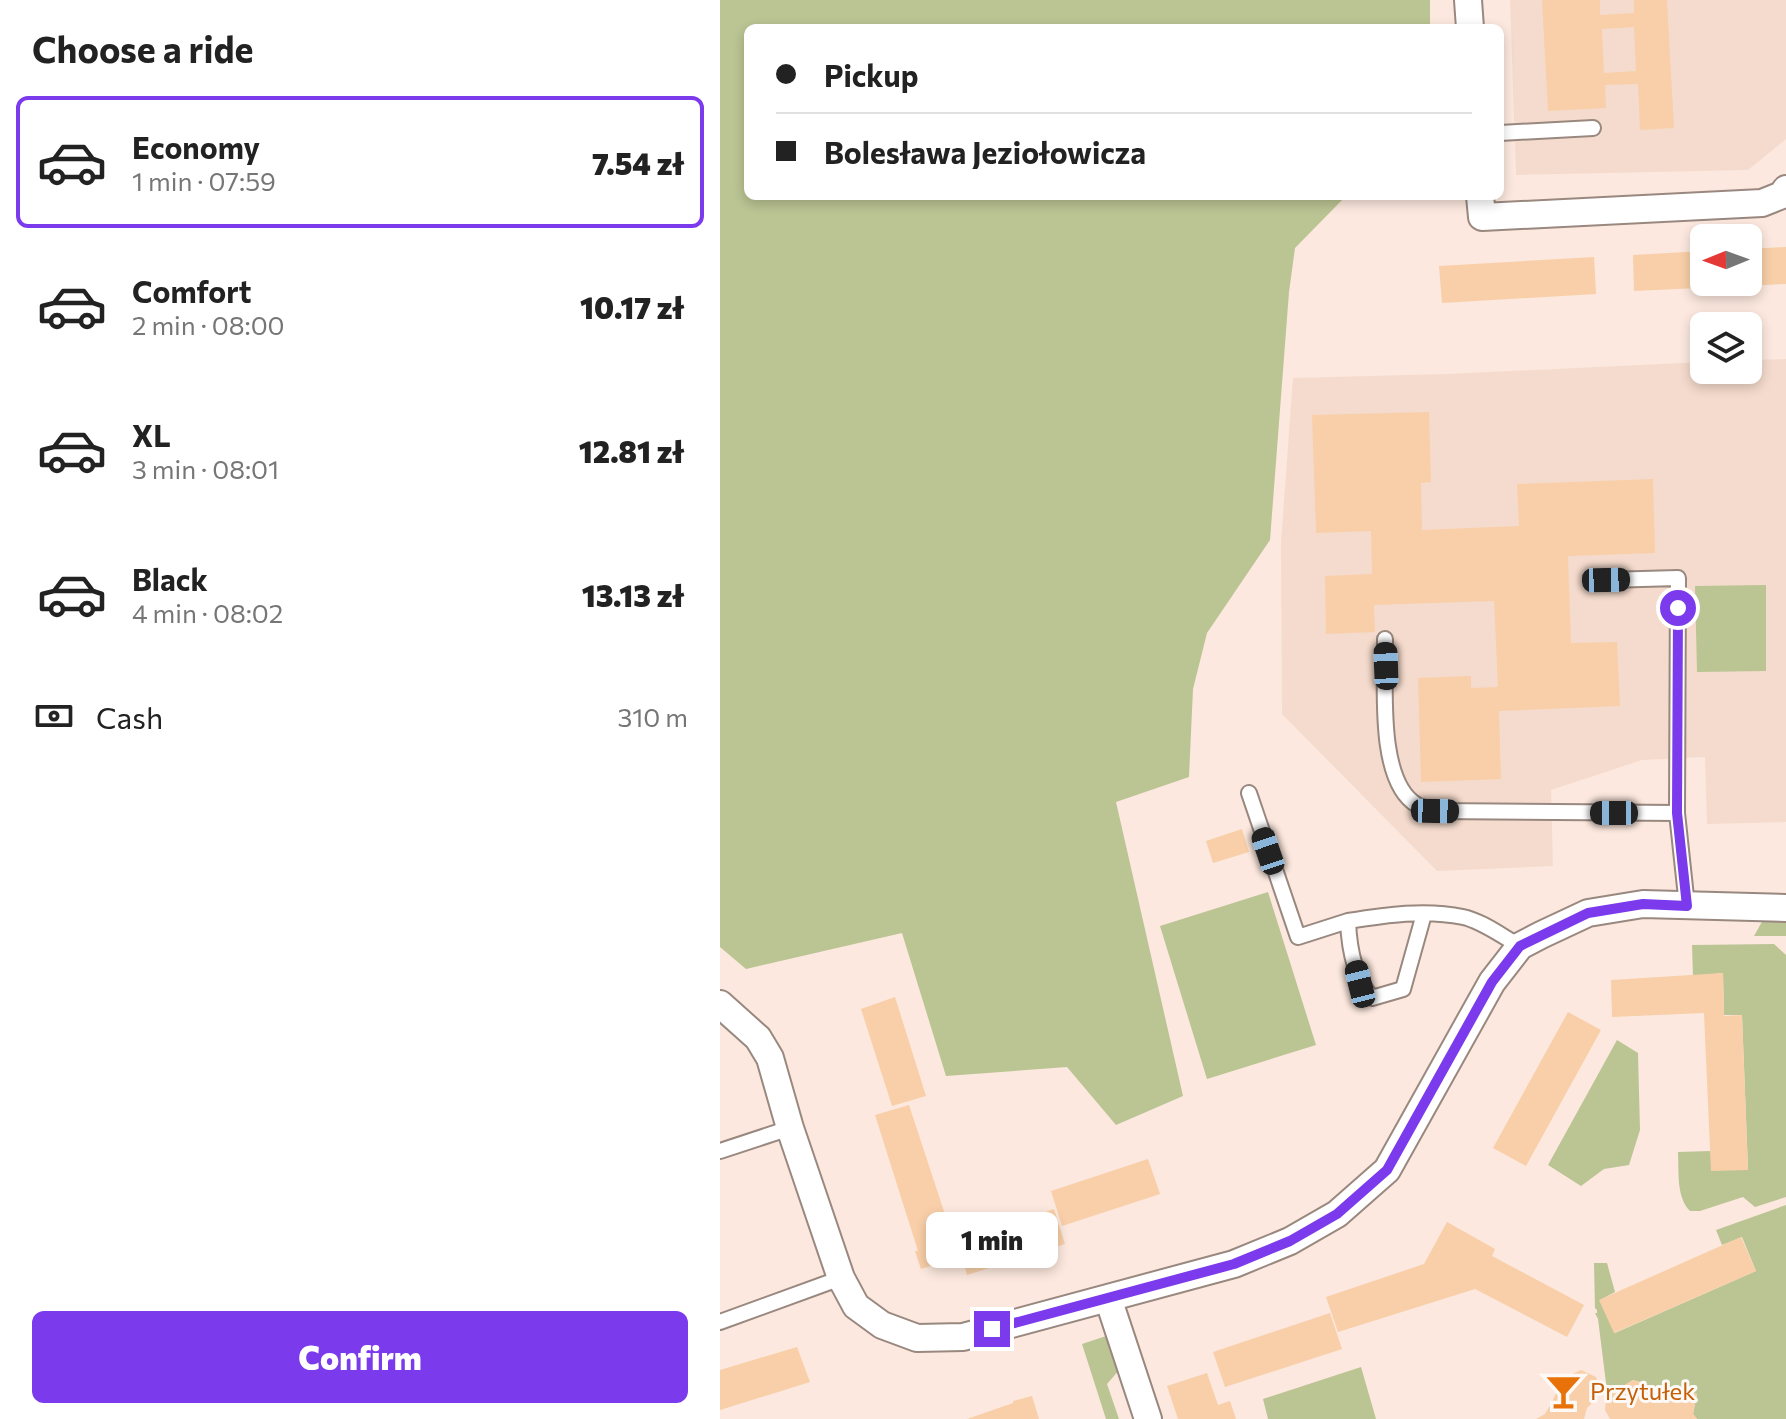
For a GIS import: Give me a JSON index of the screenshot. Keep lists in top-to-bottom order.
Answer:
{
  "places": {
    "bar": ["Przytułek"]
  },
  "north": "left",
  "page": {
    "heading": "Choose a ride",
    "banner": ["Pickup", "Bolesława Jeziołowicza"],
    "list": [
      {
        "name": "Economy",
        "note": "1 min · 07:59",
        "value": "7.54 zł"
      },
      {
        "name": "Comfort",
        "note": "2 min · 08:00",
        "value": "10.17 zł"
      },
      {
        "name": "XL",
        "note": "3 min · 08:01",
        "value": "12.81 zł"
      },
      {
        "name": "Black",
        "note": "4 min · 08:02",
        "value": "13.13 zł"
      }
    ],
    "pay": ["Cash", "310 m"],
    "bubble": "1 min",
    "buttons": "Confirm"
  }
}
